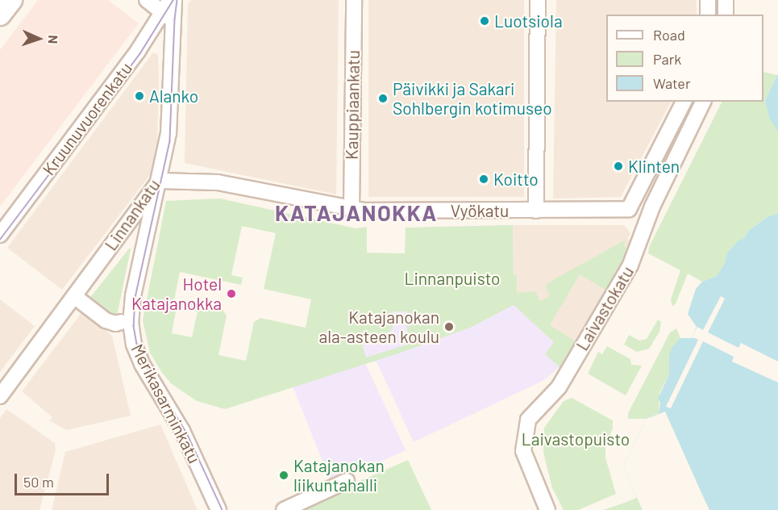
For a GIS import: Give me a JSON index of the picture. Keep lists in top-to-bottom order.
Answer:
{
  "streets": {
    "street": [
      "Kauppiaankatu",
      "Kruunuvuorenkatu",
      "Vyökatu",
      "Linnankatu",
      "Laivastokatu",
      "Merikasarminkatu"
    ]
  },
  "crossings": [
    ["Kauppiaankatu", "Vyökatu"],
    ["Kruunuvuorenkatu", "Linnankatu"],
    ["Vyökatu", "Linnankatu"],
    ["Vyökatu", "Merikasarminkatu"],
    ["Linnankatu", "Merikasarminkatu"]
  ],
  "districts": ["KATAJANOKKA"],
  "parks": ["Linnanpuisto", "Laivastopuisto"],
  "places": [
    "Luotsiola",
    "Alanko",
    "Päivikki ja Sakari Sohlbergin kotimuseo",
    "Klinten",
    "Koitto",
    "Hotel Katajanokka",
    "Katajanokan ala-asteen koulu",
    "Katajanokan liikuntahalli"
  ],
  "legend": ["Road", "Park", "Water"],
  "scale_bar": "50 m",
  "north": "right"
}
